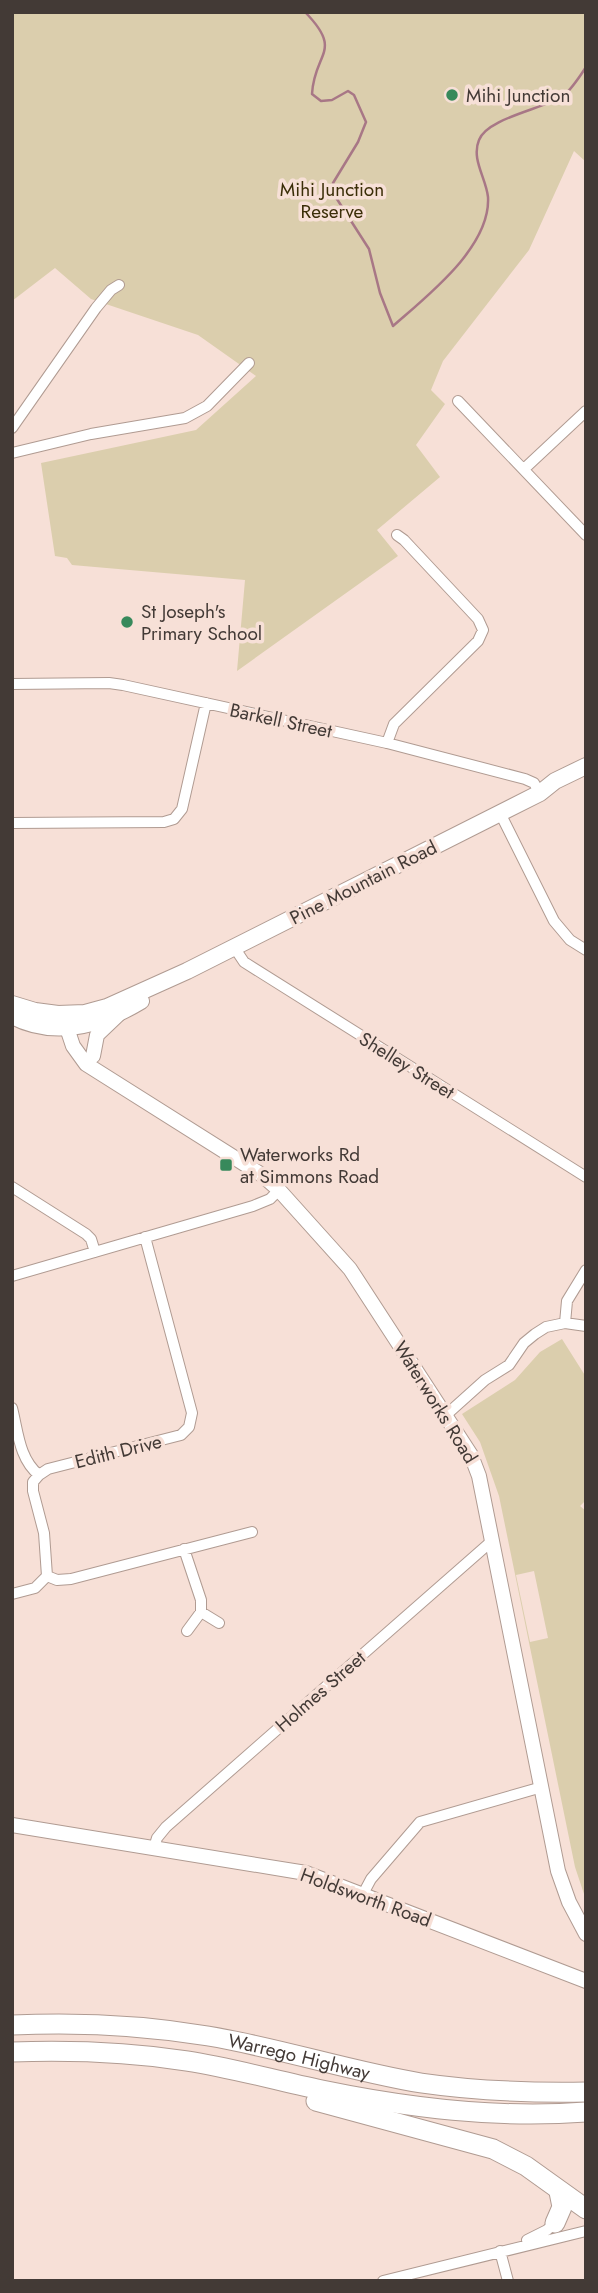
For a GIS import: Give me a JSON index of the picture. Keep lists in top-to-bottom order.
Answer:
{
  "streets": {
    "highway": ["Warrego Highway"],
    "main road": ["Pine Mountain Road", "Waterworks Road", "Holdsworth Road"],
    "street": [
      "Barkell Street",
      "Shelley Street",
      "Edith Drive",
      "Holmes Street"
    ]
  },
  "crossings": [
    ["Barkell Street", "Pine Mountain Road"],
    ["Pine Mountain Road", "Shelley Street"],
    ["Pine Mountain Road", "Waterworks Road"],
    ["Waterworks Road", "Holmes Street"],
    ["Holmes Street", "Holdsworth Road"]
  ],
  "parks": ["Mihi Junction Reserve"],
  "places": {
    "other": ["Mihi Junction", "St Joseph's Primary School"],
    "transit": ["Waterworks Rd at Simmons Road"]
  }
}
